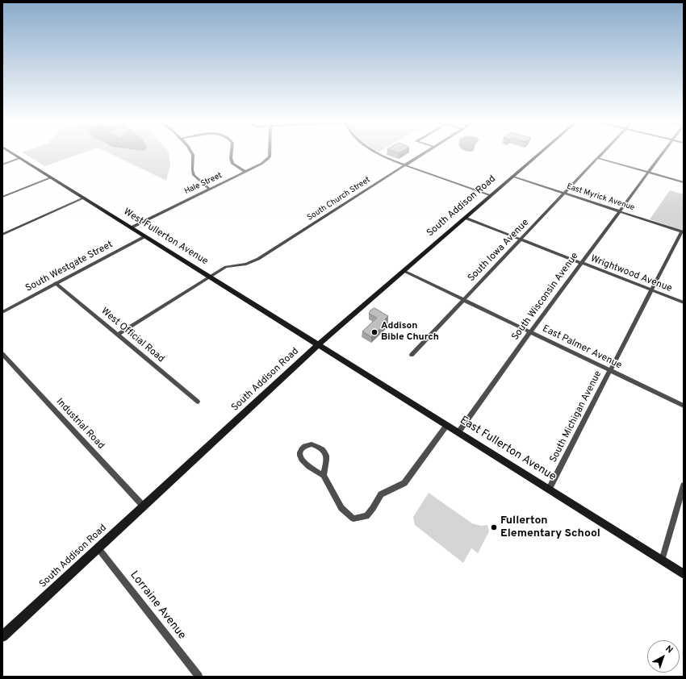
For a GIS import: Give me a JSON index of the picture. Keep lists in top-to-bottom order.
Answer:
{
  "streets": {
    "street": [
      "Hale Street",
      "East Myrick Avenue",
      "South Church Street",
      "South Addison Road",
      "West Fullerton Avenue",
      "South Iowa Avenue",
      "South Westgate Street",
      "Wrightwood Avenue",
      "South Wisconsin Avenue",
      "West Official Road",
      "East Palmer Avenue",
      "South Michigan Avenue",
      "Industrial Road",
      "East Fullerton Avenue",
      "Lorraine Avenue"
    ]
  },
  "crossings": [
    ["Hale Street", "West Fullerton Avenue"],
    ["East Myrick Avenue", "South Addison Road"],
    ["East Myrick Avenue", "South Iowa Avenue"],
    ["East Myrick Avenue", "South Wisconsin Avenue"],
    ["East Myrick Avenue", "South Michigan Avenue"],
    ["South Church Street", "West Fullerton Avenue"],
    ["South Church Street", "West Official Road"],
    ["South Addison Road", "West Fullerton Avenue"],
    ["South Addison Road", "Wrightwood Avenue"],
    ["South Addison Road", "East Palmer Avenue"],
    ["South Addison Road", "Industrial Road"],
    ["South Addison Road", "East Fullerton Avenue"],
    ["South Addison Road", "Lorraine Avenue"],
    ["West Fullerton Avenue", "South Westgate Street"],
    ["West Fullerton Avenue", "East Fullerton Avenue"],
    ["South Iowa Avenue", "Wrightwood Avenue"],
    ["South Iowa Avenue", "East Palmer Avenue"],
    ["South Westgate Street", "West Official Road"],
    ["Wrightwood Avenue", "South Wisconsin Avenue"],
    ["Wrightwood Avenue", "South Michigan Avenue"],
    ["South Wisconsin Avenue", "East Palmer Avenue"],
    ["South Wisconsin Avenue", "East Fullerton Avenue"],
    ["East Palmer Avenue", "South Michigan Avenue"],
    ["South Michigan Avenue", "East Fullerton Avenue"]
  ],
  "places": ["Addison Bible Church", "Fullerton Elementary School"],
  "north": "top right"
}
